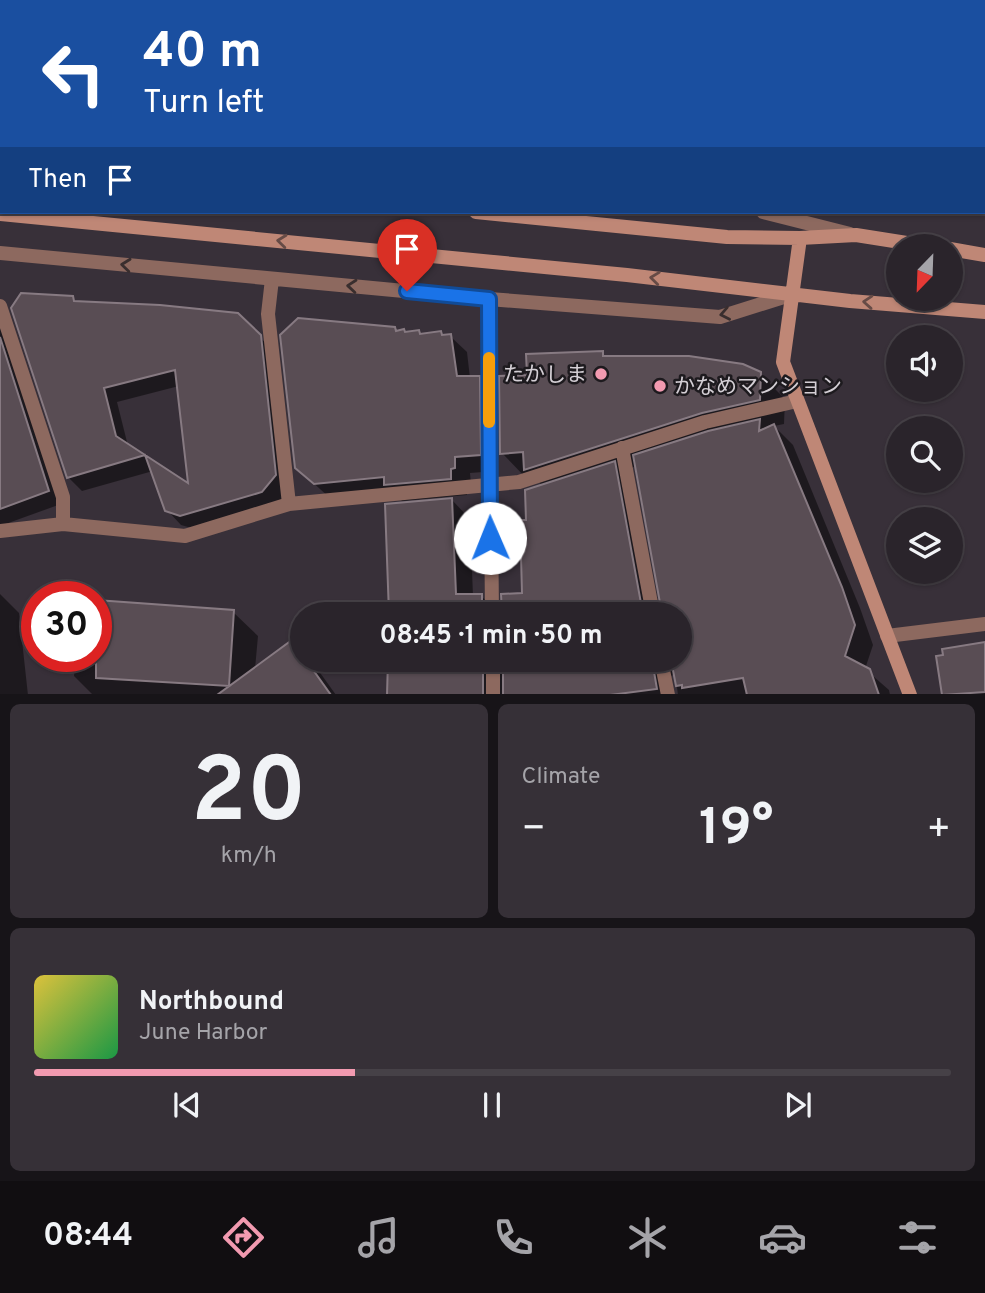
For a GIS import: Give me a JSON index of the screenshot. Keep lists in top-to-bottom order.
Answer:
{
  "places": ["たかしま", "かなめマンション"],
  "north": "bottom left",
  "page": {
    "turn": ["40 m", "Turn left"],
    "then": "Then",
    "limit": "30",
    "trip": "08:45 · 1 min · 50 m",
    "tile": [
      ["20", "km/h"],
      "Climate"
    ],
    "heat": ["−", "19°", "+"],
    "song": ["Northbound", "June Harbor"],
    "tabs": "08:44"
  }
}
